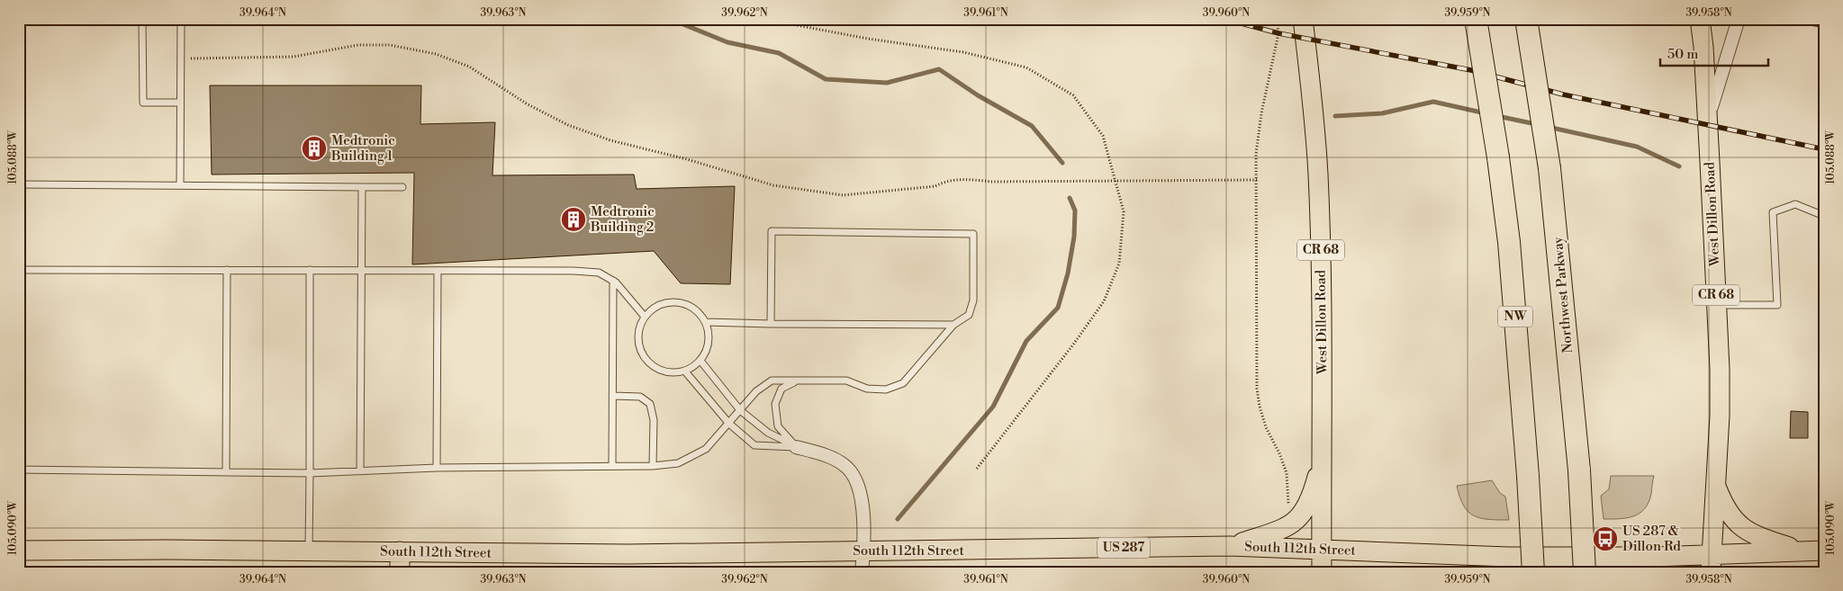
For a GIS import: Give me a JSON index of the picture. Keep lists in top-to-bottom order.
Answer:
{
  "streets": {
    "highway": ["Northwest Parkway", "NW"],
    "main road": [
      "West Dillon Road",
      "CR 68",
      "US 287",
      "South 112th Street"
    ]
  },
  "crossings": [
    ["West Dillon Road", "South 112th Street"]
  ],
  "places": {
    "building": ["Medtronic Building 1", "Medtronic Building 2"],
    "bus stop": ["US 287 & Dillon Rd"]
  },
  "scale_bar": "50 m",
  "coordinates": [
    "39.964°N",
    "39.963°N",
    "39.962°N",
    "39.961°N",
    "39.960°N",
    "39.959°N",
    "39.958°N",
    "105.088°W",
    "105.090°W"
  ]
}
